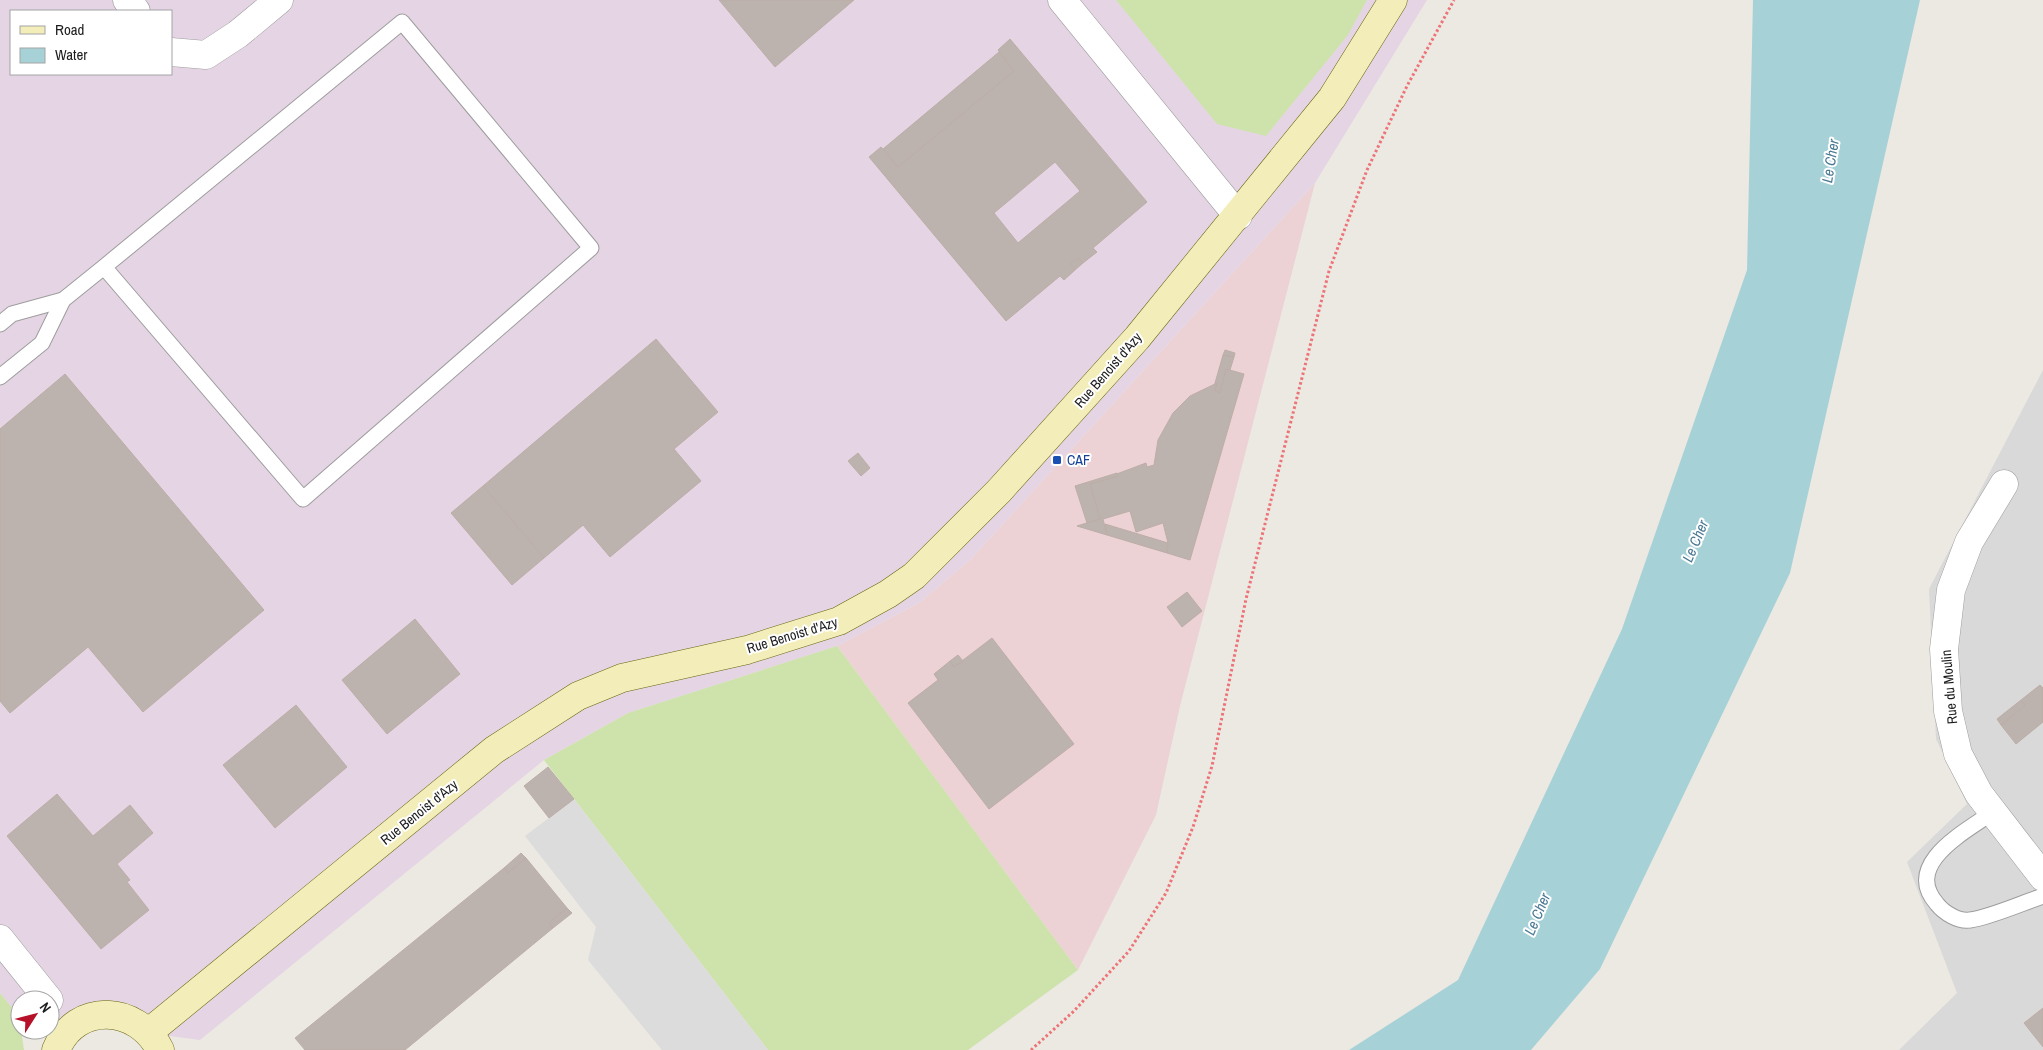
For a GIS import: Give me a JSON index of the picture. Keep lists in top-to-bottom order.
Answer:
{
  "streets": {
    "street": ["Rue Benoist d'Azy", "Rue du Moulin"]
  },
  "water": ["Le Cher"],
  "places": {
    "transit": ["CAF"]
  },
  "legend": ["Road", "Water"],
  "north": "top right"
}
